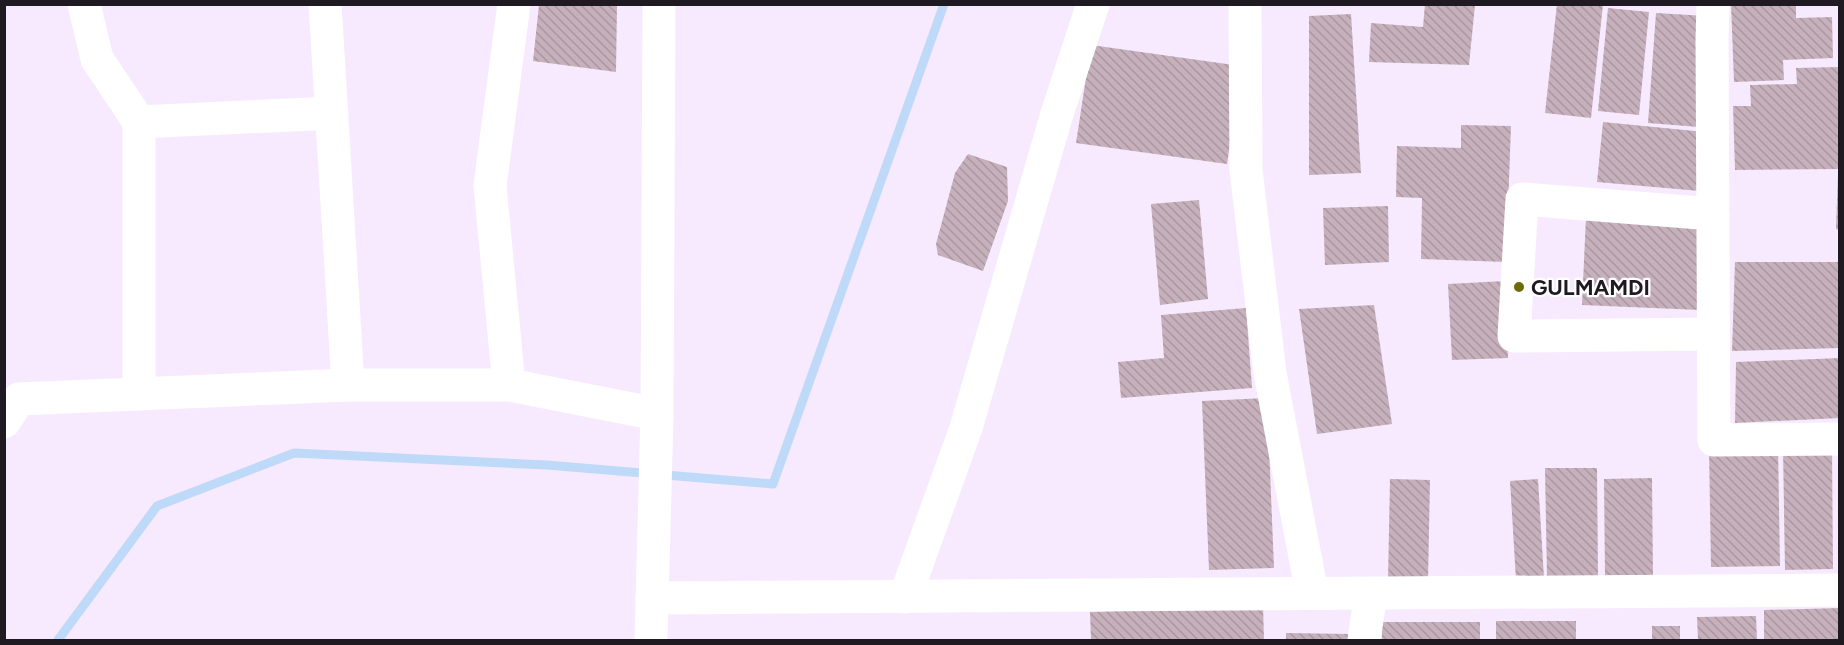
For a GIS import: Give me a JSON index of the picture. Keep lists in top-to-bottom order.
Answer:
{
  "places": ["GULMAMDI"]
}
